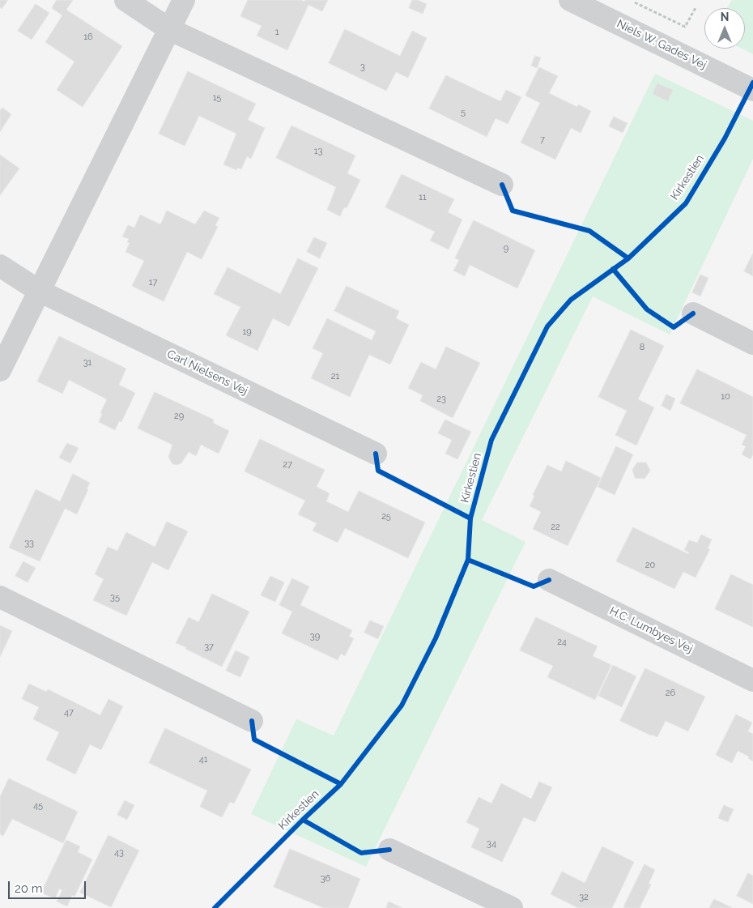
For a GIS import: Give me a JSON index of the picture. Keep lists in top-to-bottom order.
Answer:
{
  "streets": {
    "street": ["Niels W. Gades Vej", "Carl Nielsens Vej", "H.C. Lumbyes Vej"],
    "cycle path": ["Kirkestien"]
  },
  "house_numbers": [
    "1",
    "16",
    "3",
    "15",
    "5",
    "7",
    "13",
    "11",
    "9",
    "17",
    "19",
    "8",
    "31",
    "21",
    "10",
    "23",
    "29",
    "27",
    "25",
    "22",
    "33",
    "20",
    "35",
    "39",
    "24",
    "37",
    "26",
    "47",
    "41",
    "45",
    "34",
    "43",
    "36",
    "32"
  ],
  "scale_bar": "20 m",
  "north": "top"
}
